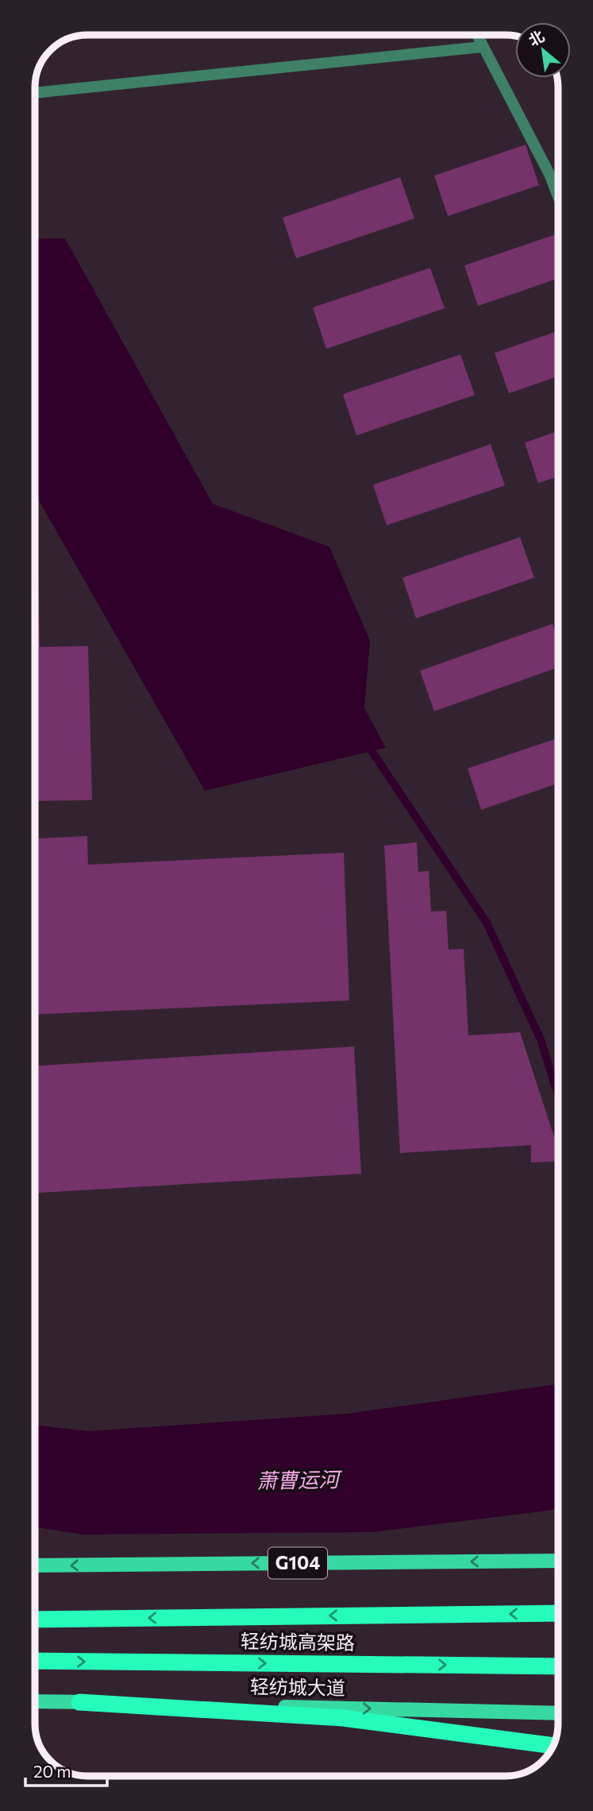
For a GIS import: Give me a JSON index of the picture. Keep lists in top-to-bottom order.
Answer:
{
  "streets": {
    "highway": ["轻纺城高架路"],
    "main road": ["G104", "轻纺城大道"]
  },
  "one_way": ["轻纺城大道"],
  "water": ["萧曹运河"],
  "scale_bar": "20 m",
  "north": "top left"
}
